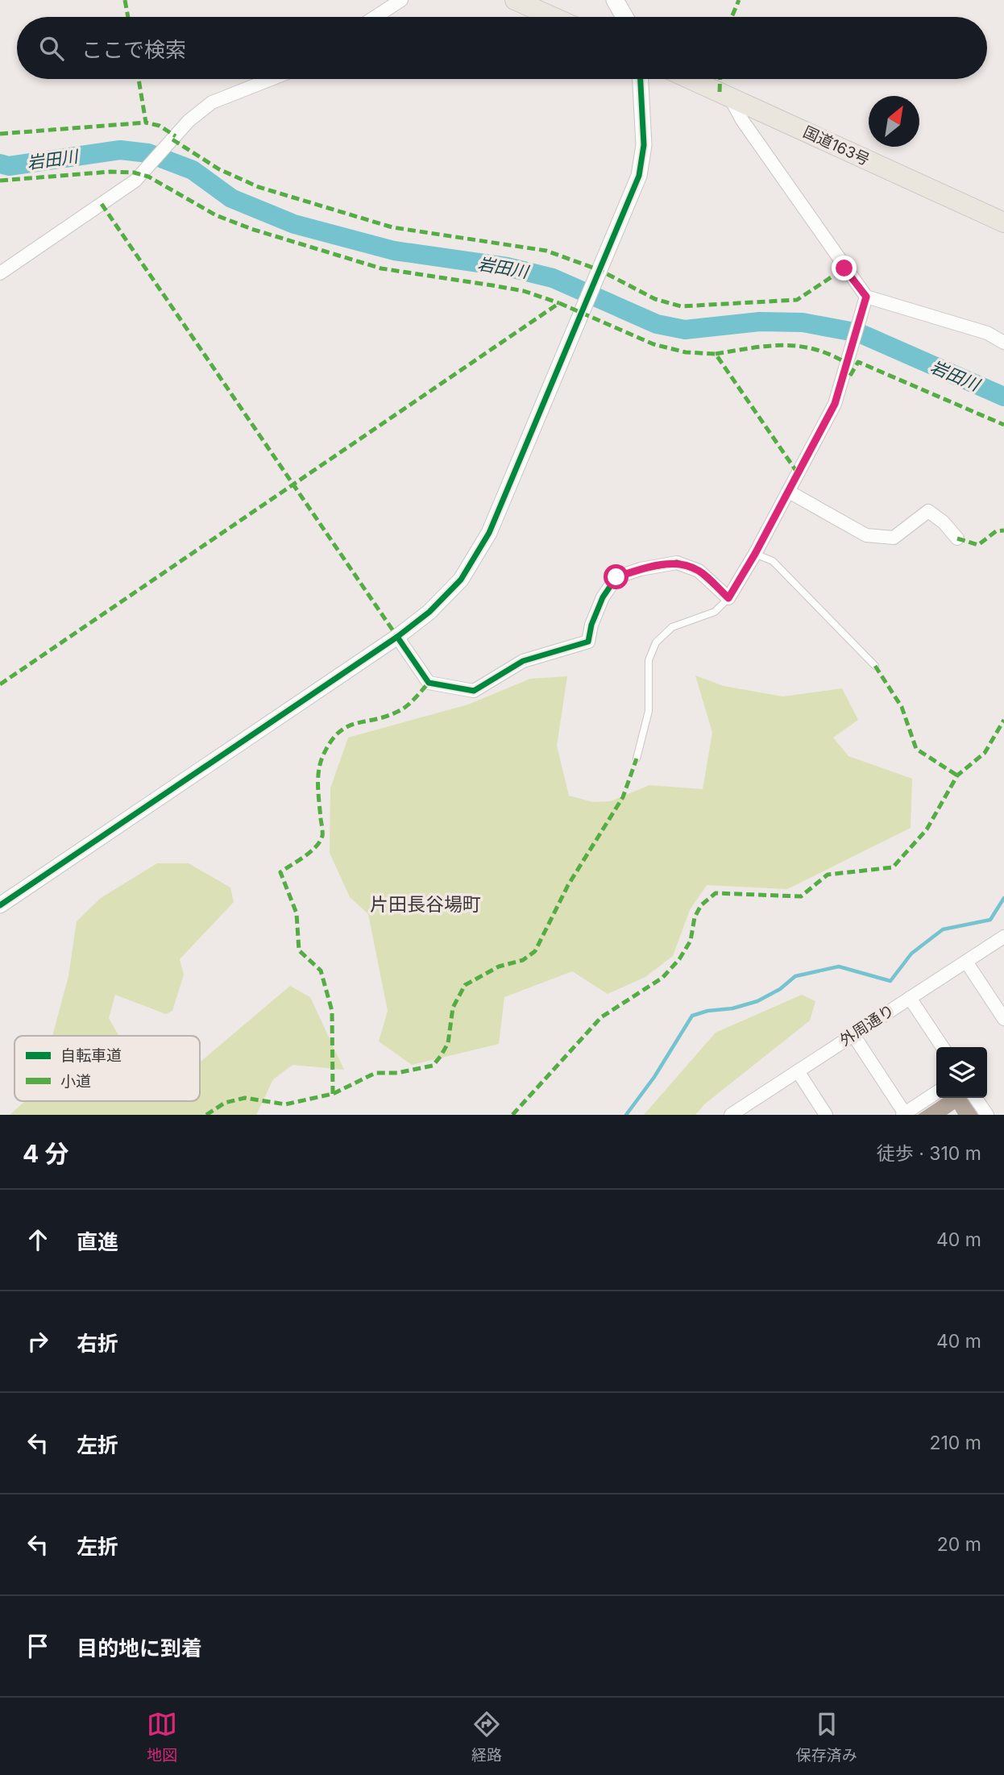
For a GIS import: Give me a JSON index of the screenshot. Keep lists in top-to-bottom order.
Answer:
{
  "streets": {
    "highway": ["国道163号"],
    "street": ["外周通り"]
  },
  "districts": ["片田長谷場町"],
  "water": ["岩田川"],
  "legend": ["自転車道", "小道"],
  "north": "top right",
  "page": {
    "search": "ここで検索",
    "heading": ["4 分", "徒歩 · 310 m"],
    "list": [
      ["直進", "40 m"],
      ["右折", "40 m"],
      ["左折", "210 m"],
      ["左折", "20 m"],
      "目的地に到着"
    ],
    "nav": ["地図", "経路", "保存済み"]
  }
}
